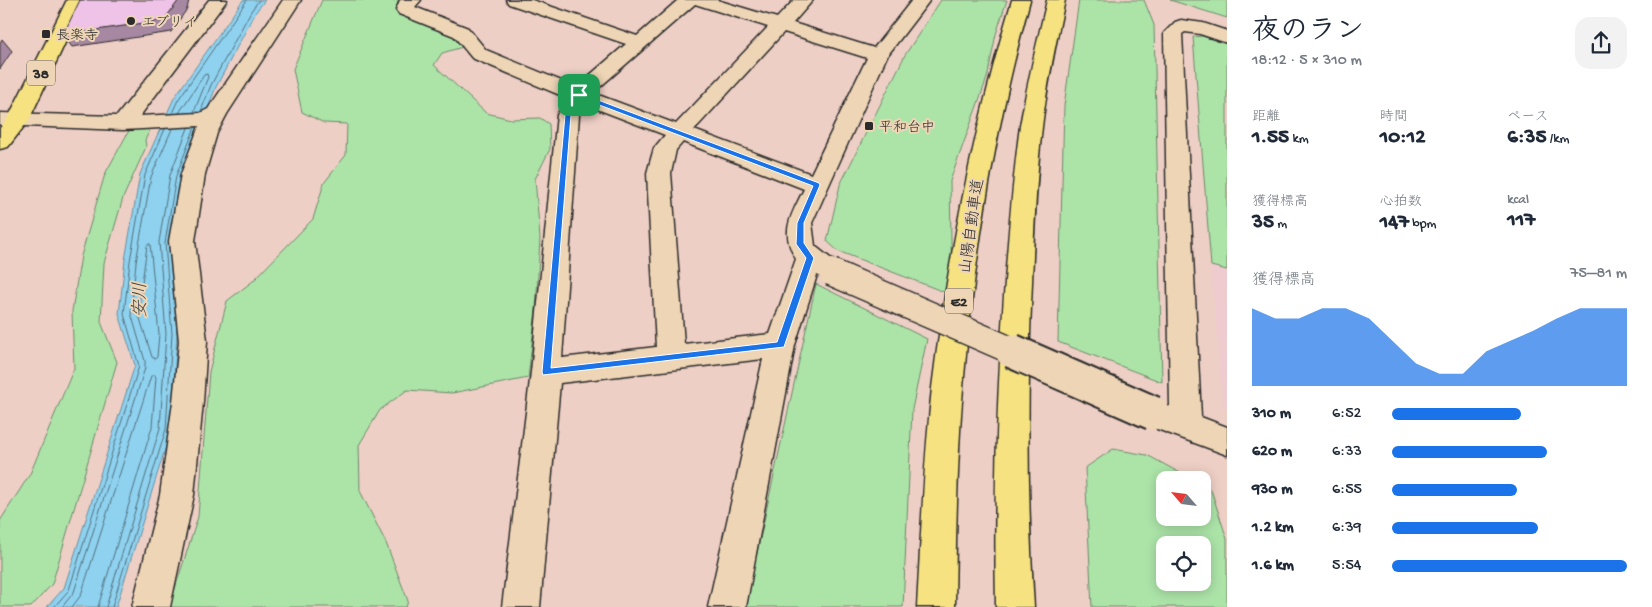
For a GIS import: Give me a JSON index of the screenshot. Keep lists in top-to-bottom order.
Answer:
{
  "streets": {
    "main road": ["38", "山陽自動車道", "E2"]
  },
  "water": ["安川"],
  "places": {
    "other": ["エブリイ"],
    "transit": ["長楽寺", "平和台中"]
  },
  "north": "top left",
  "page": {
    "heading": ["夜のラン", "18:12 · 5 × 310 m"],
    "stats": [
      ["距離", "1.55 km"],
      ["時間", "10:12"],
      ["ペース", "6:35 /km"],
      ["獲得標高", "35 m"],
      ["心拍数", "147 bpm"],
      ["kcal", "117"]
    ],
    "chart": ["獲得標高", "75–81 m"],
    "list": [
      {
        "name": "310 m",
        "note": "6:52"
      },
      {
        "name": "620 m",
        "note": "6:33"
      },
      {
        "name": "930 m",
        "note": "6:55"
      },
      {
        "name": "1.2 km",
        "note": "6:39"
      },
      {
        "name": "1.6 km",
        "note": "5:54"
      }
    ]
  }
}
